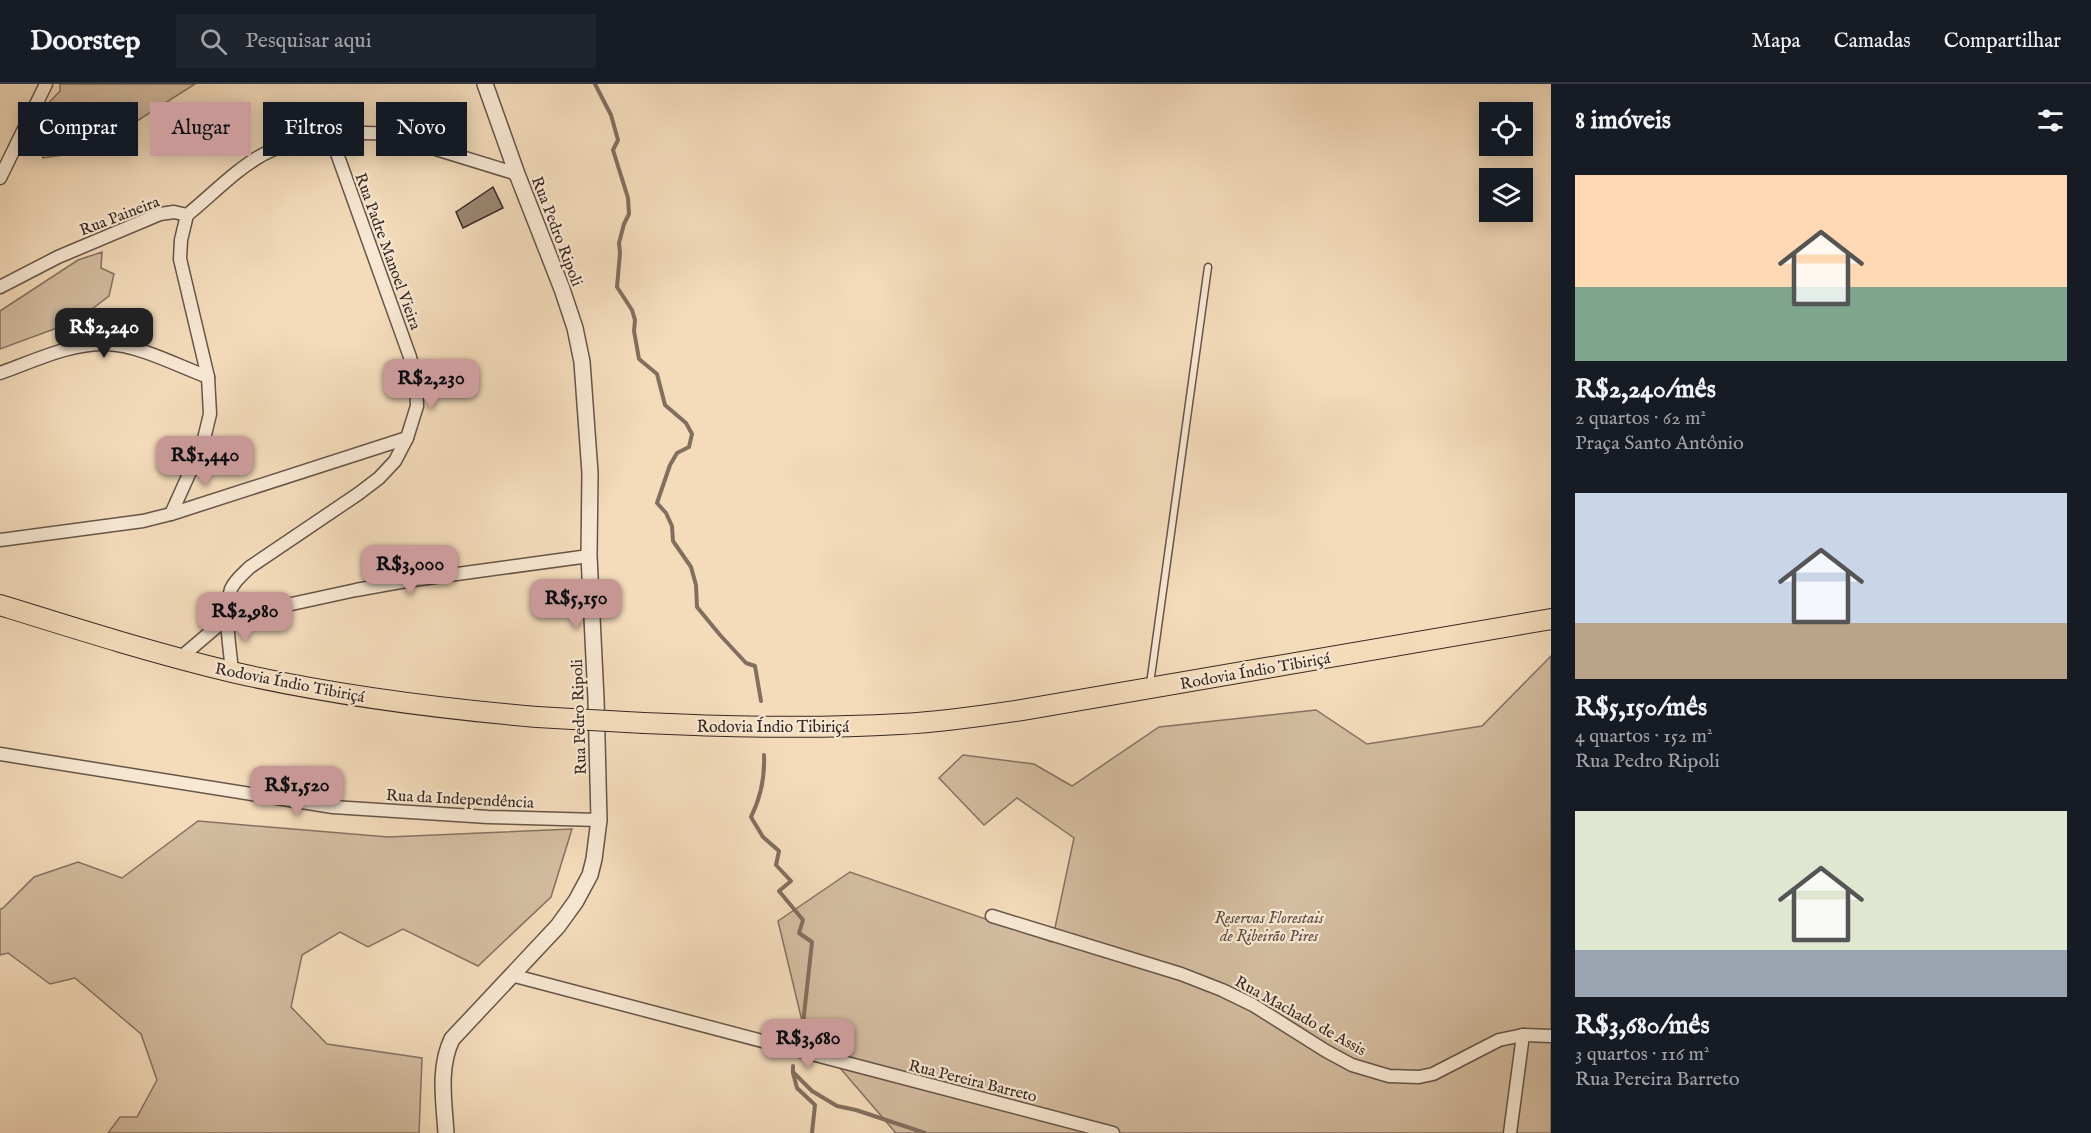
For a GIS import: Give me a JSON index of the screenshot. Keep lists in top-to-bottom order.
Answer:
{
  "streets": {
    "highway": ["Rodovia Índio Tibiriçá"],
    "street": [
      "Rua Paineira",
      "Rua Pedro Ripoli",
      "Rua Padre Manoel Vieira",
      "Rua da Independência",
      "Rua Machado de Assis",
      "Rua Pereira Barreto"
    ]
  },
  "crossings": [
    ["Rua Pedro Ripoli", "Rua da Independência"],
    ["Rua Pedro Ripoli", "Rua Pereira Barreto"],
    ["Rua Padre Manoel Vieira", "Rodovia Índio Tibiriçá"]
  ],
  "parks": ["Reservas Florestais de Ribeirão Pires"],
  "page": {
    "header": "Doorstep",
    "search": "Pesquisar aqui",
    "nav": ["Mapa", "Camadas", "Compartilhar"],
    "heading": "8 imóveis",
    "chip": [
      "Comprar",
      "Alugar",
      "Filtros",
      "Novo"
    ],
    "list": [
      {
        "name": "R$2,240/mês",
        "note": "2 quartos · 62 m² · Praça Santo Antônio"
      },
      {
        "name": "R$5,150/mês",
        "note": "4 quartos · 152 m² · Rua Pedro Ripoli"
      },
      {
        "name": "R$3,680/mês",
        "note": "3 quartos · 116 m² · Rua Pereira Barreto"
      }
    ],
    "price": [
      "R$2,240",
      "R$2,230",
      "R$1,440",
      "R$3,000",
      "R$5,150",
      "R$2,980",
      "R$1,520",
      "R$3,680"
    ]
  }
}
